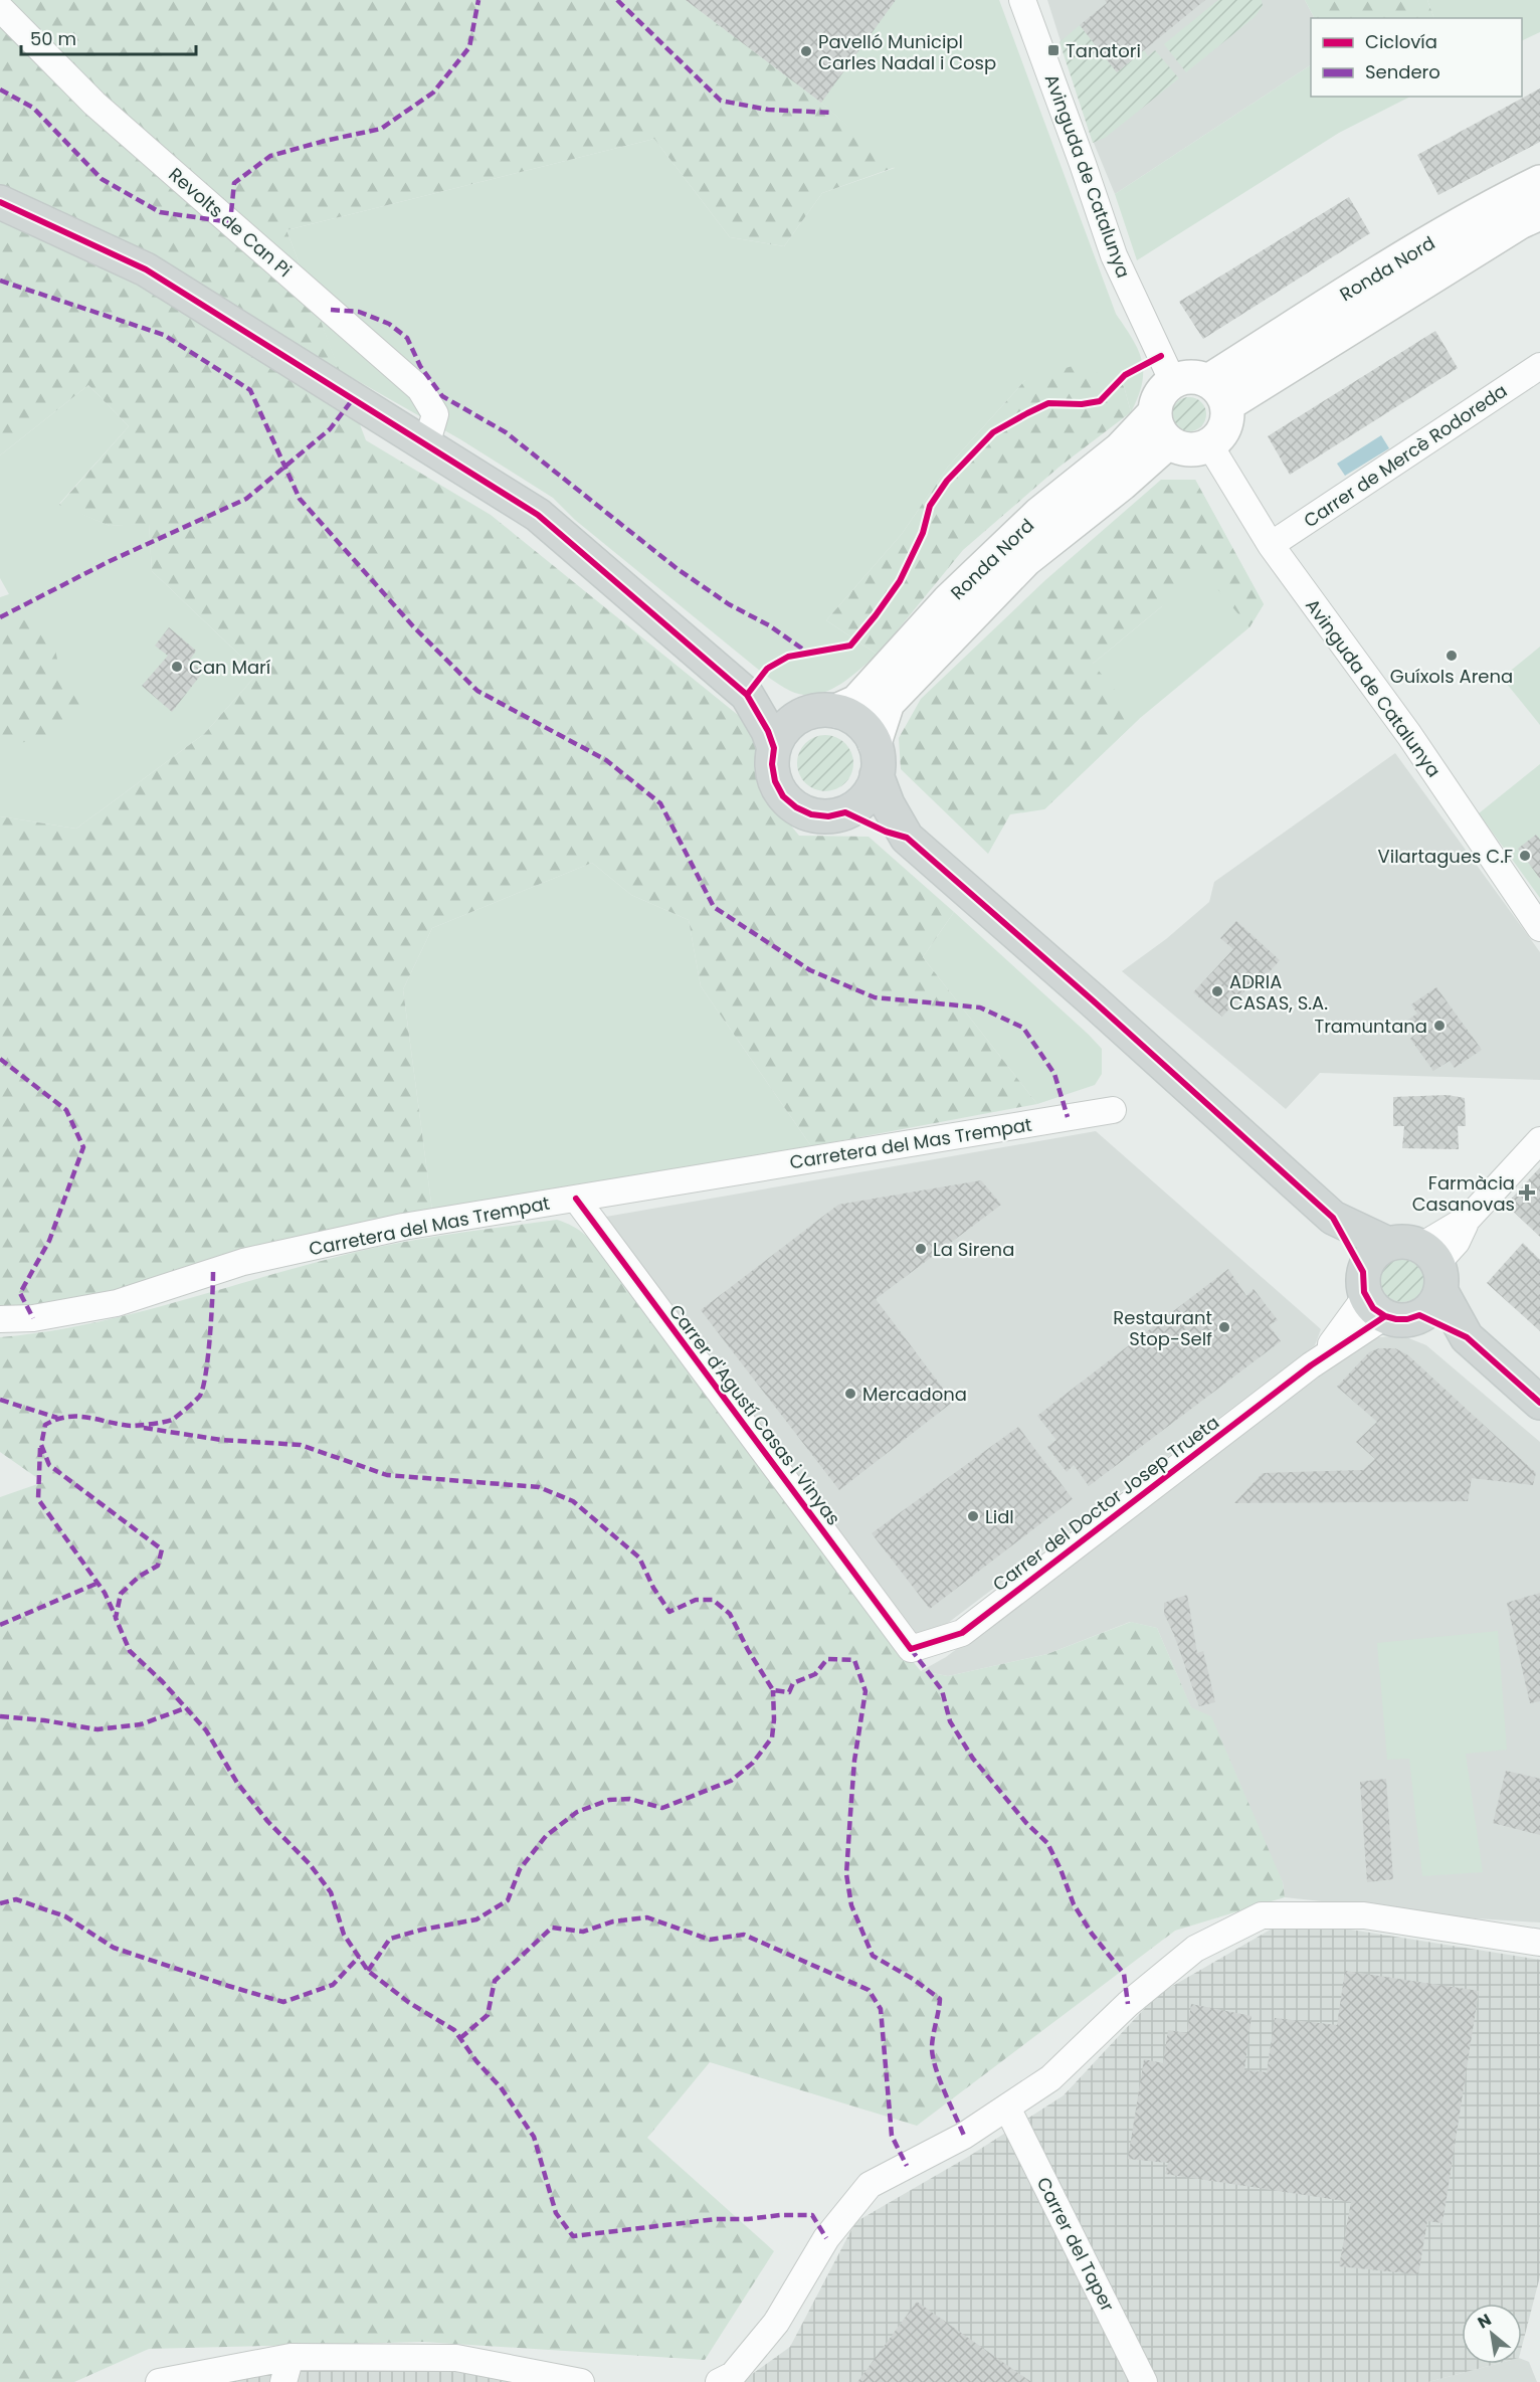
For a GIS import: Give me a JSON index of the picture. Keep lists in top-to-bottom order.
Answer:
{
  "streets": {
    "street": [
      "Avinguda de Catalunya",
      "Revolts de Can Pi",
      "Ronda Nord",
      "Carrer de Mercè Rodoreda",
      "Carretera del Mas Trempat",
      "Carrer d'Agustí Casas i Vinyas",
      "Carrer del Doctor Josep Trueta",
      "Carrer del Taper"
    ]
  },
  "crossings": [
    ["Avinguda de Catalunya", "Ronda Nord"],
    ["Avinguda de Catalunya", "Carrer de Mercè Rodoreda"],
    ["Carretera del Mas Trempat", "Carrer d'Agustí Casas i Vinyas"],
    ["Carrer d'Agustí Casas i Vinyas", "Carrer del Doctor Josep Trueta"]
  ],
  "places": {
    "transit": ["Tanatori"],
    "other": [
      "Pavelló Municipl Carles Nadal i Cosp",
      "Guíxols Arena",
      "Can Marí",
      "Vilartagues C.F",
      "ADRIA CASAS, S.A.",
      "Tramuntana",
      "La Sirena",
      "Restaurant Stop-Self",
      "Mercadona",
      "Lidl"
    ],
    "health": ["Farmàcia Casanovas"]
  },
  "legend": ["Ciclovía", "Sendero"],
  "scale_bar": "50 m",
  "north": "top left"
}
